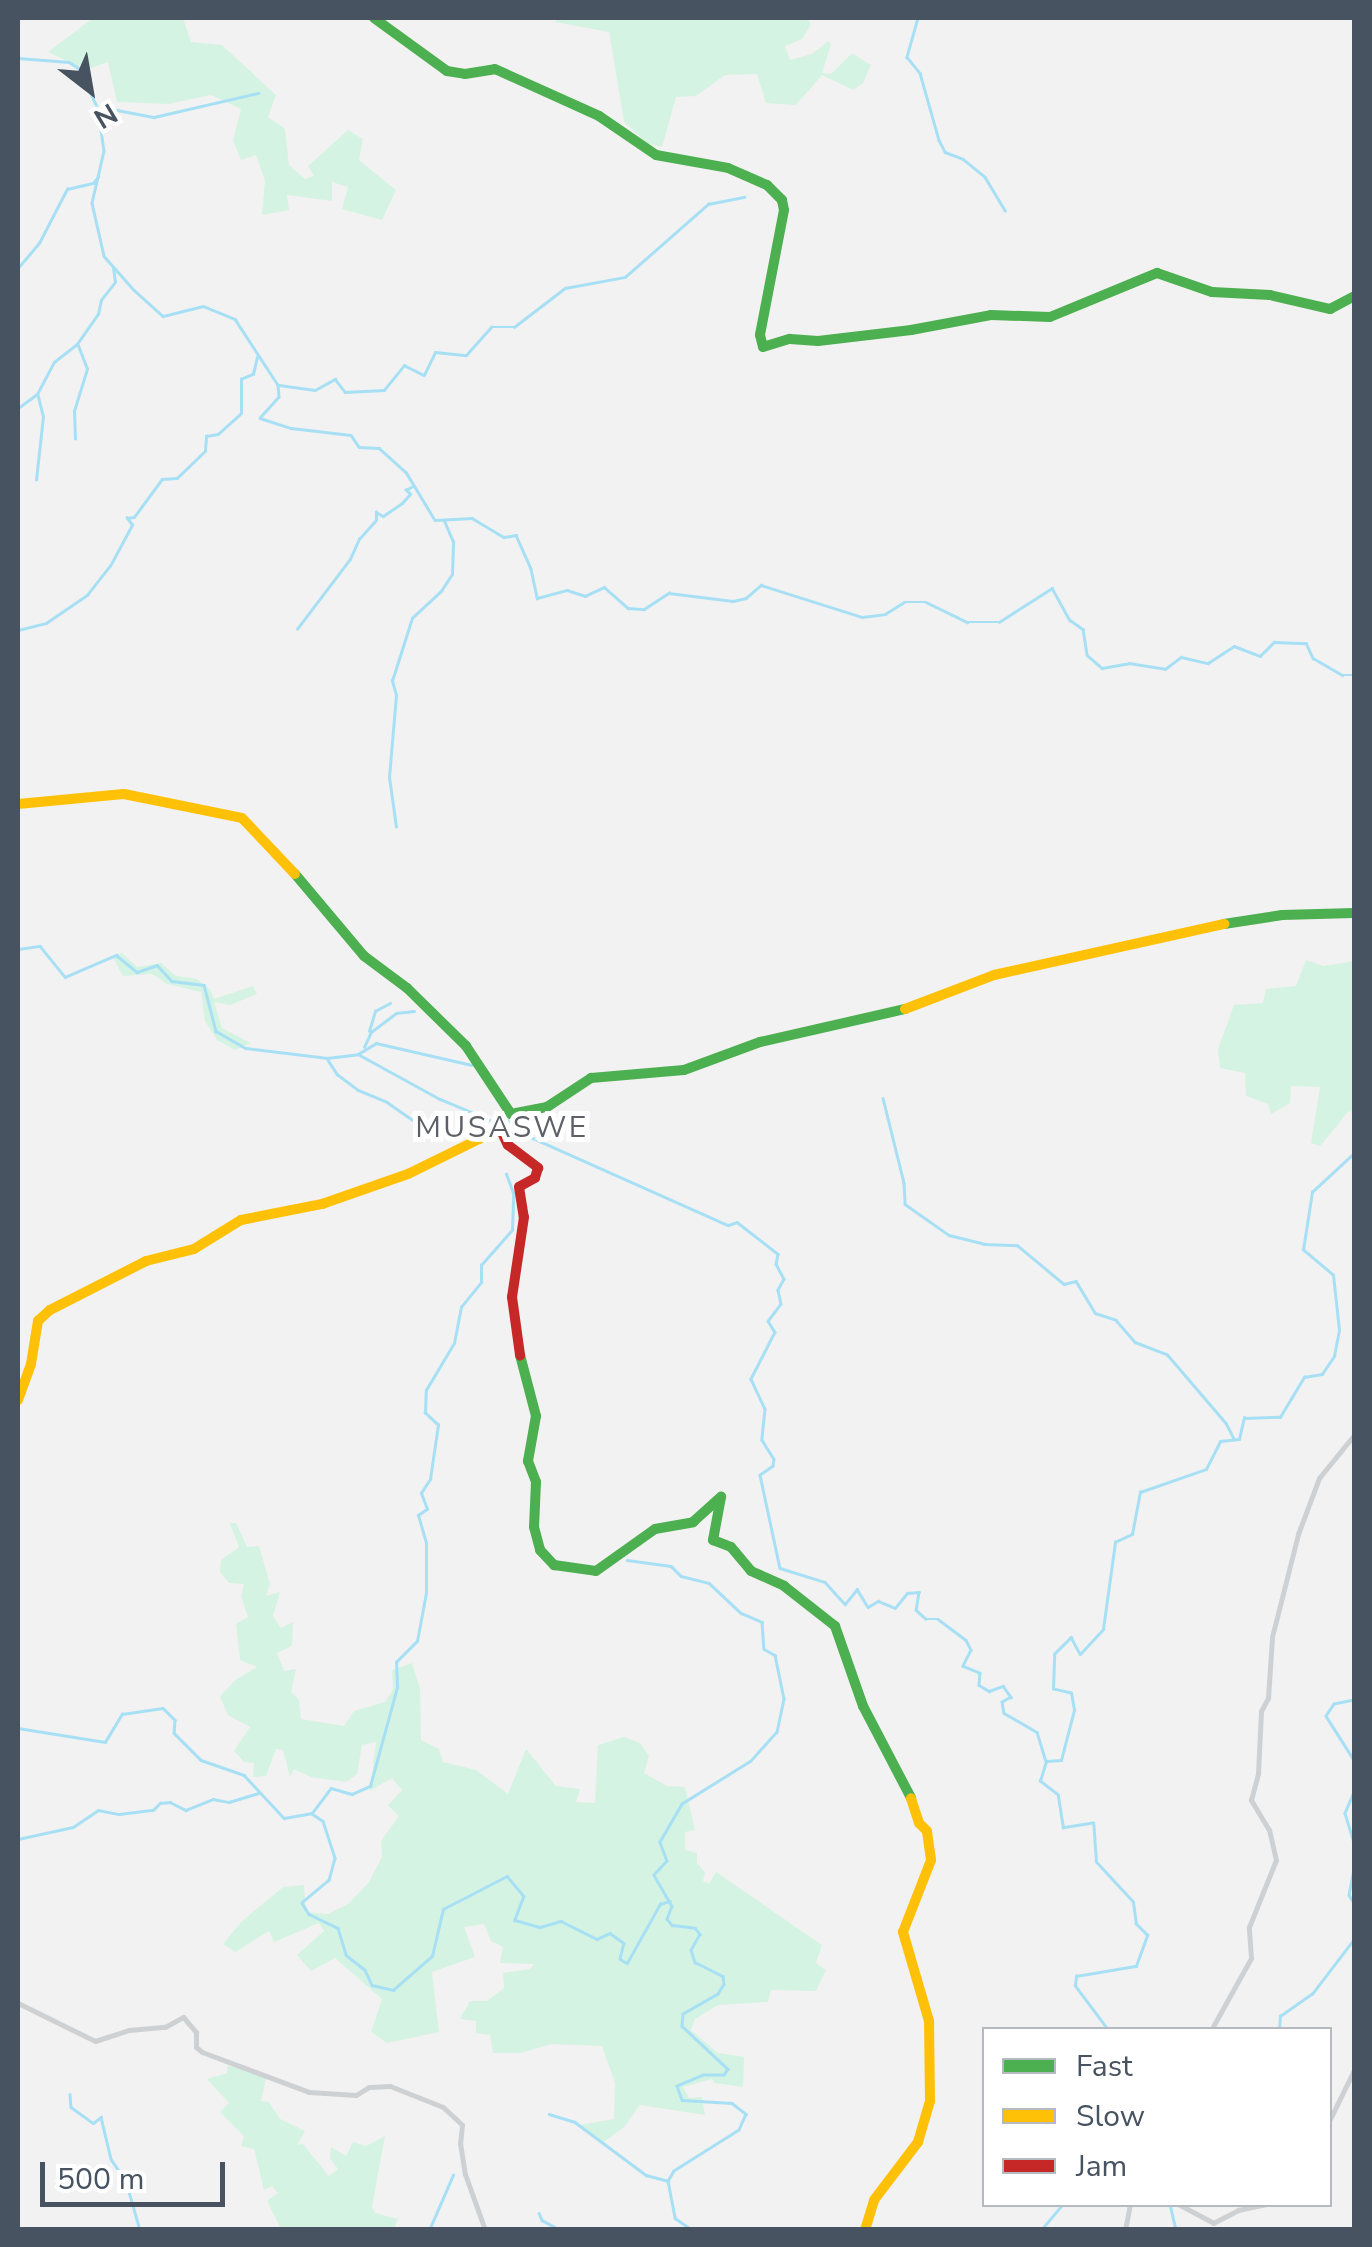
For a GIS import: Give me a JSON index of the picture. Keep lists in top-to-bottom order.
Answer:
{
  "districts": ["MUSASWE"],
  "legend": ["Fast", "Slow", "Jam"],
  "scale_bar": "500 m",
  "north": "bottom right"
}
